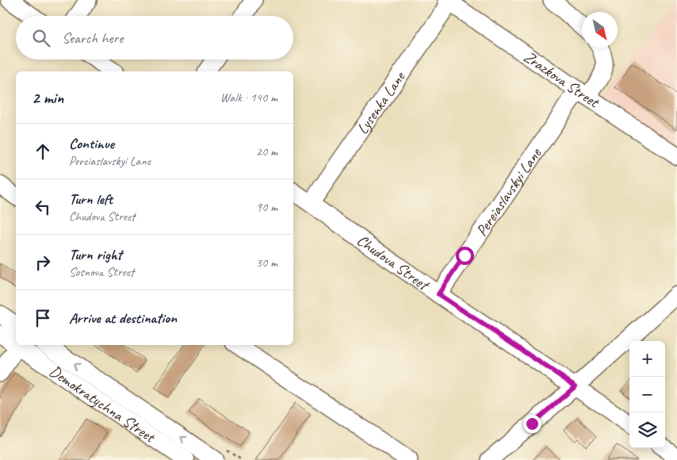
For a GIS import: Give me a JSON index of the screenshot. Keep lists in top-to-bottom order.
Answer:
{
  "streets": {
    "street": [
      "Zrazkova Street",
      "Lysenka Lane",
      "Pereiaslavskyi Lane",
      "Chudova Street",
      "Demokratychna Street"
    ]
  },
  "crossings": [
    ["Zrazkova Street", "Lysenka Lane"],
    ["Zrazkova Street", "Pereiaslavskyi Lane"],
    ["Lysenka Lane", "Chudova Street"],
    ["Pereiaslavskyi Lane", "Chudova Street"]
  ],
  "north": "bottom right",
  "page": {
    "search": "Search here",
    "heading": ["2 min", "Walk · 140 m"],
    "list": [
      ["Continue", "Pereiaslavskyi Lane", "20 m"],
      ["Turn left", "Chudova Street", "90 m"],
      ["Turn right", "Sosnova Street", "30 m"],
      "Arrive at destination"
    ],
    "map_buttons": ["+", "−"]
  }
}
